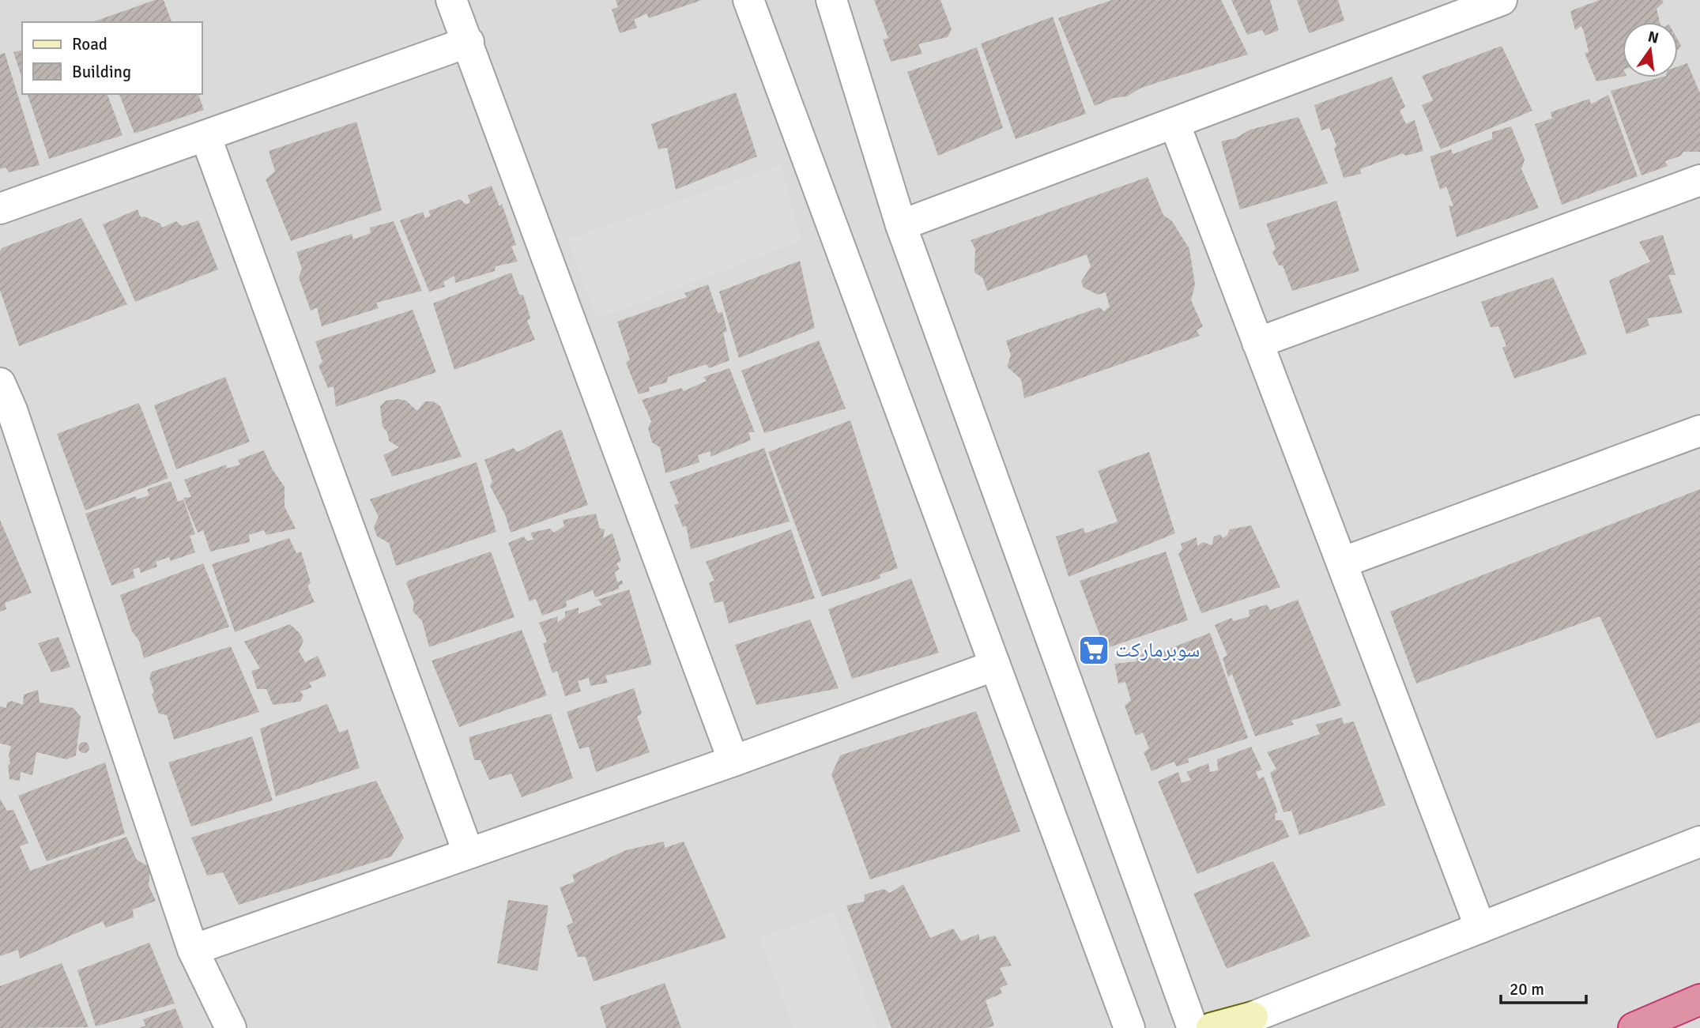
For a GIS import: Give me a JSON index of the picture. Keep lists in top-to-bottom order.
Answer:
{
  "places": {
    "supermarket": ["سوبرماركت"]
  },
  "legend": ["Road", "Building"],
  "scale_bar": "20 m",
  "north": "top"
}
